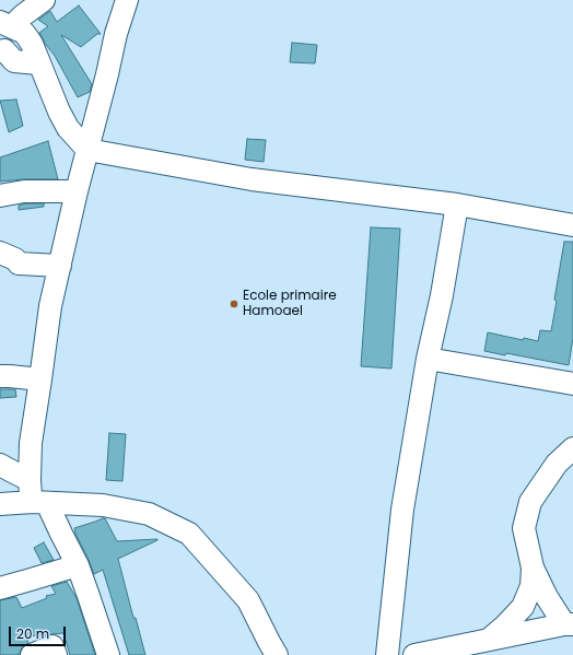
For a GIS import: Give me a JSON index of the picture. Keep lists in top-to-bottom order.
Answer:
{
  "places": ["Ecole primaire Hamoael"],
  "scale_bar": "20 m"
}
